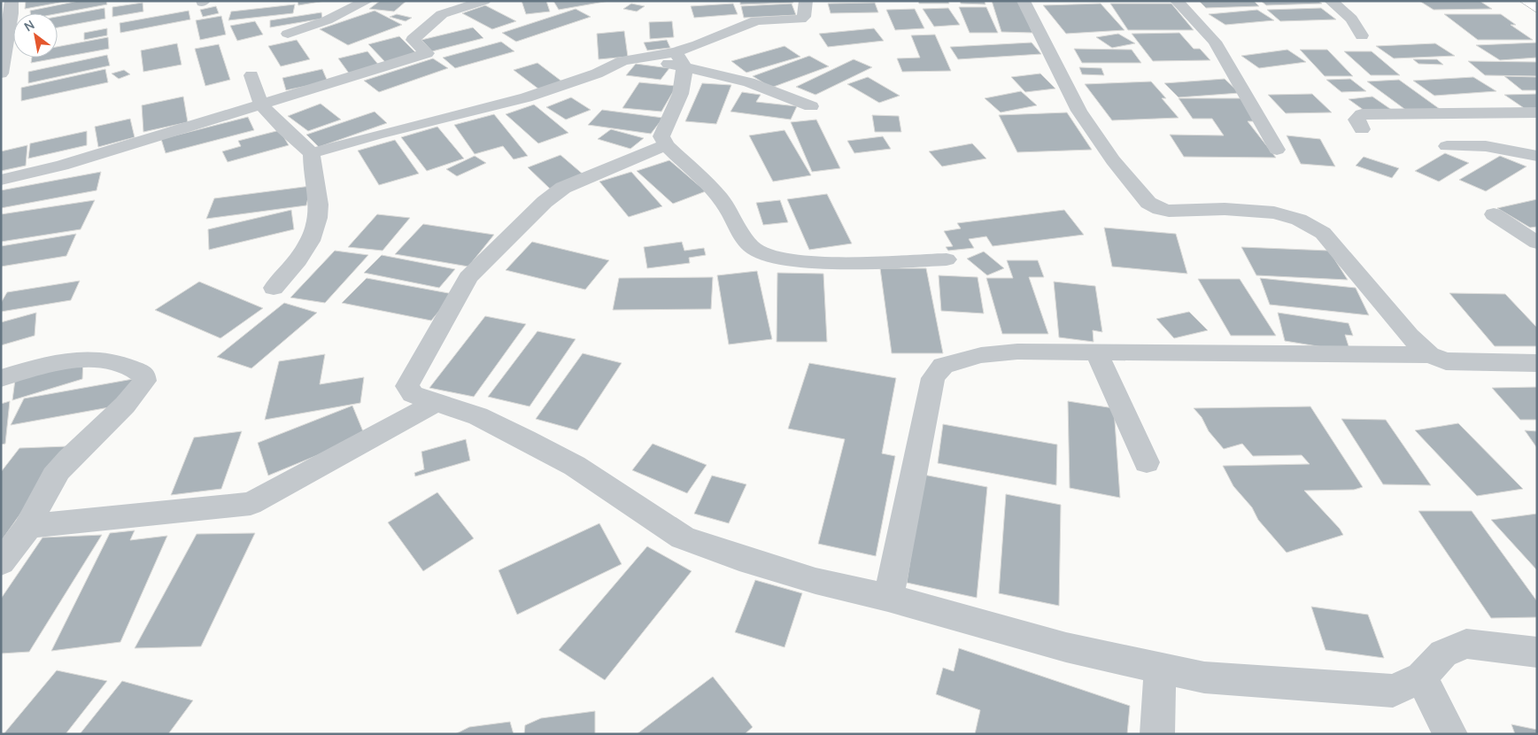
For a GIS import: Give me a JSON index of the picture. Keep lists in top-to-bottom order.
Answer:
{
  "north": "top left"
}
